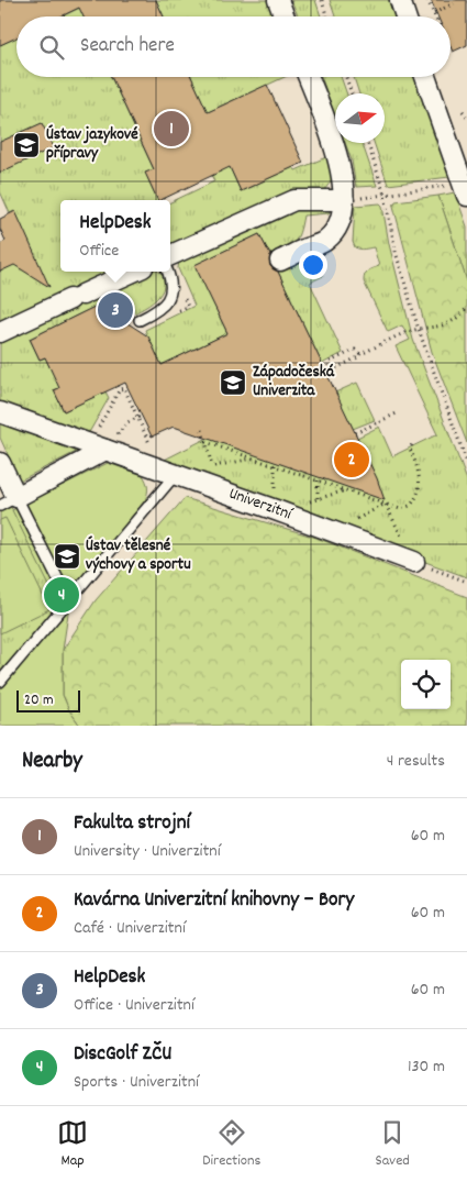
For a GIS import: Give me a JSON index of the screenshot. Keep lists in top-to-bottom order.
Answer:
{
  "streets": {
    "street": ["Univerzitní"]
  },
  "places": {
    "school or university": ["Ústav jazykové přípravy", "Západočeská Univerzita", "Ústav tělesné výchovy a sportu"]
  },
  "scale_bar": "20 m",
  "north": "right",
  "page": {
    "search": "Search here",
    "pins": [
      "1",
      "3",
      "2",
      "4"
    ],
    "popup": ["HelpDesk", "Office"],
    "scale": "20 m",
    "heading": ["Nearby", "4 results"],
    "list": [
      {
        "mark": "1",
        "name": "Fakulta strojní",
        "note": "University · Univerzitní",
        "value": "60 m"
      },
      {
        "mark": "2",
        "name": "Kavárna Univerzitní knihovny – Bory",
        "note": "Café · Univerzitní",
        "value": "60 m"
      },
      {
        "mark": "3",
        "name": "HelpDesk",
        "note": "Office · Univerzitní",
        "value": "60 m"
      },
      {
        "mark": "4",
        "name": "DiscGolf ZČU",
        "note": "Sports · Univerzitní",
        "value": "130 m"
      }
    ],
    "nav": ["Map", "Directions", "Saved"]
  }
}
